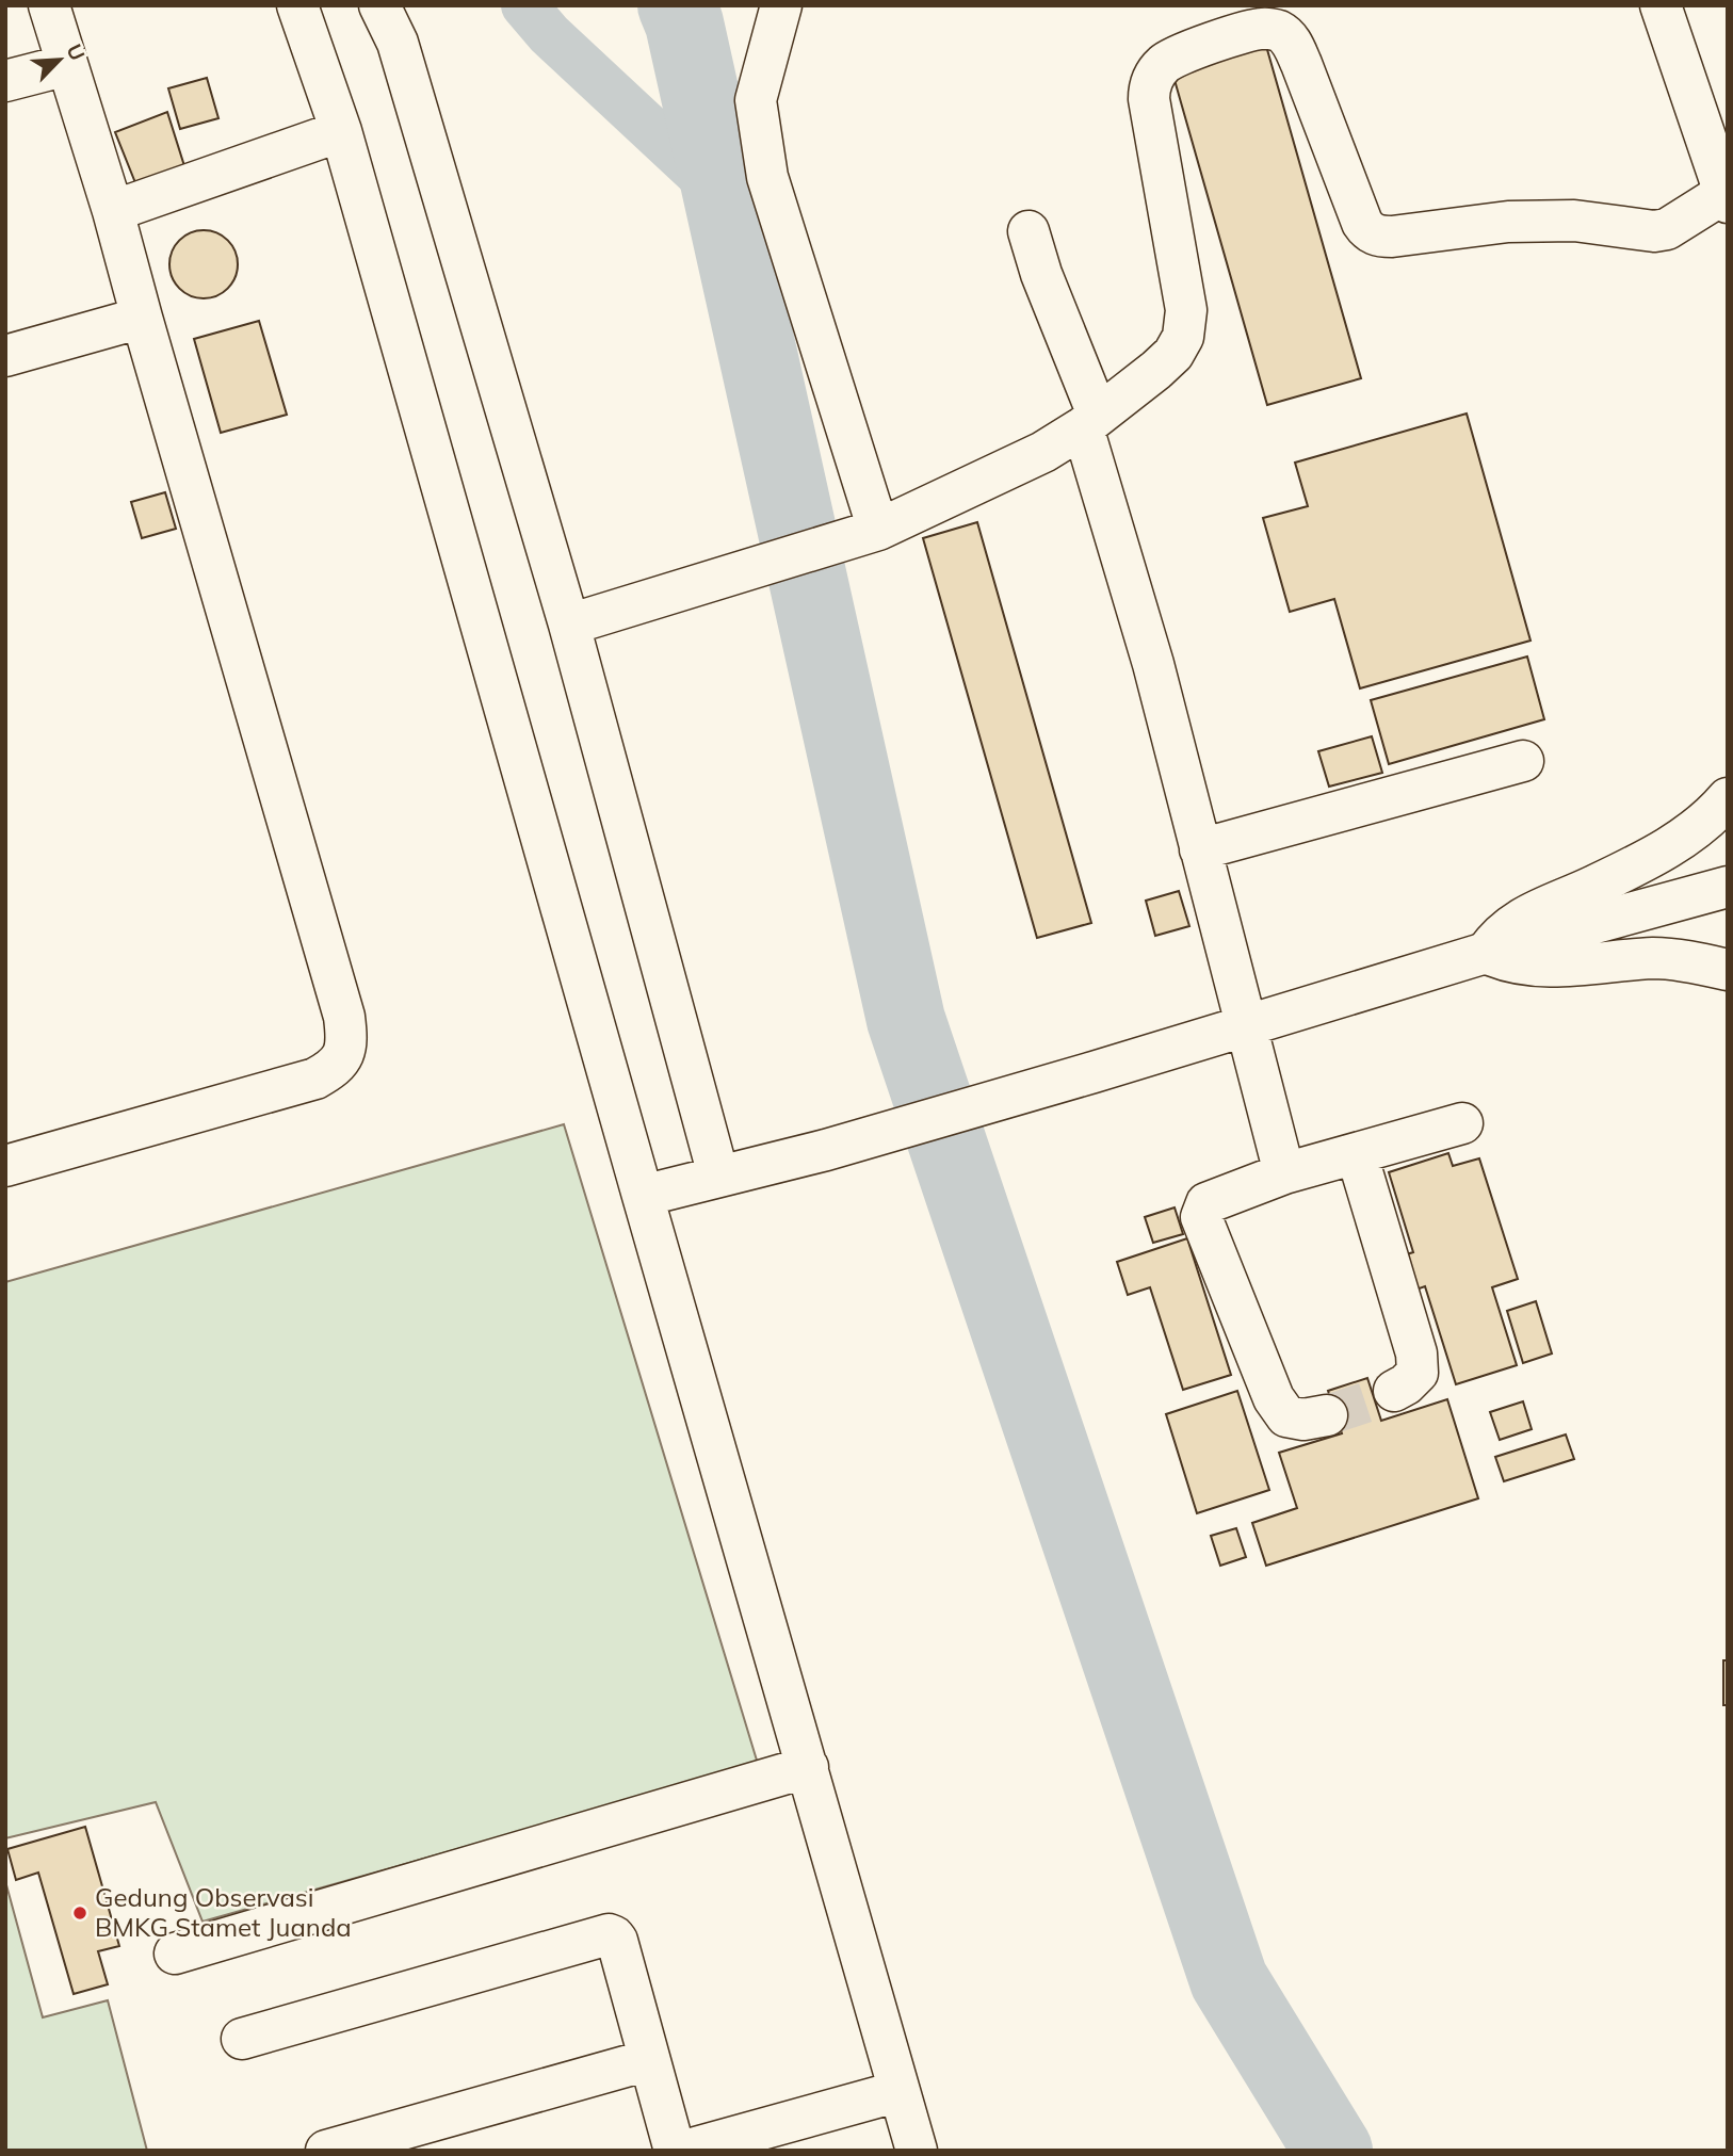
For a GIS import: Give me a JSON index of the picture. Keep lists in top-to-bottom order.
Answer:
{
  "places": ["Gedung Observasi BMKG Stamet Juanda"],
  "north": "top right"
}
